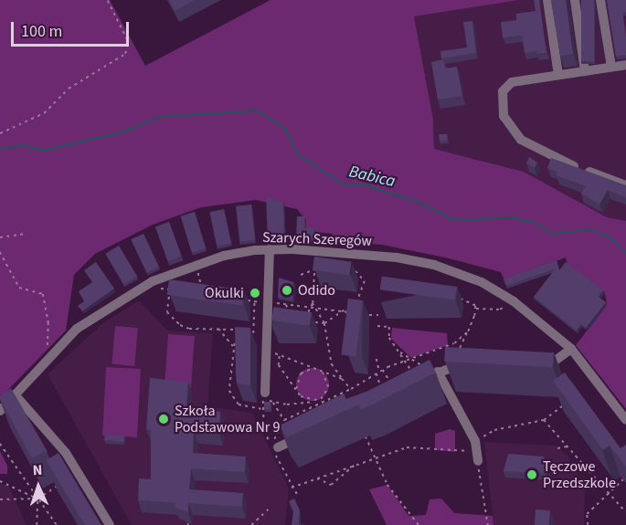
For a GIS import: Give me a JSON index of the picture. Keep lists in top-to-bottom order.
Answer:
{
  "streets": {
    "street": ["Szarych Szeregów"]
  },
  "water": ["Babica"],
  "places": [
    "Odido",
    "Okulki",
    "Szkoła Podstawowa Nr 9",
    "Tęczowe Przedszkole"
  ],
  "scale_bar": "100 m",
  "north": "top"
}
